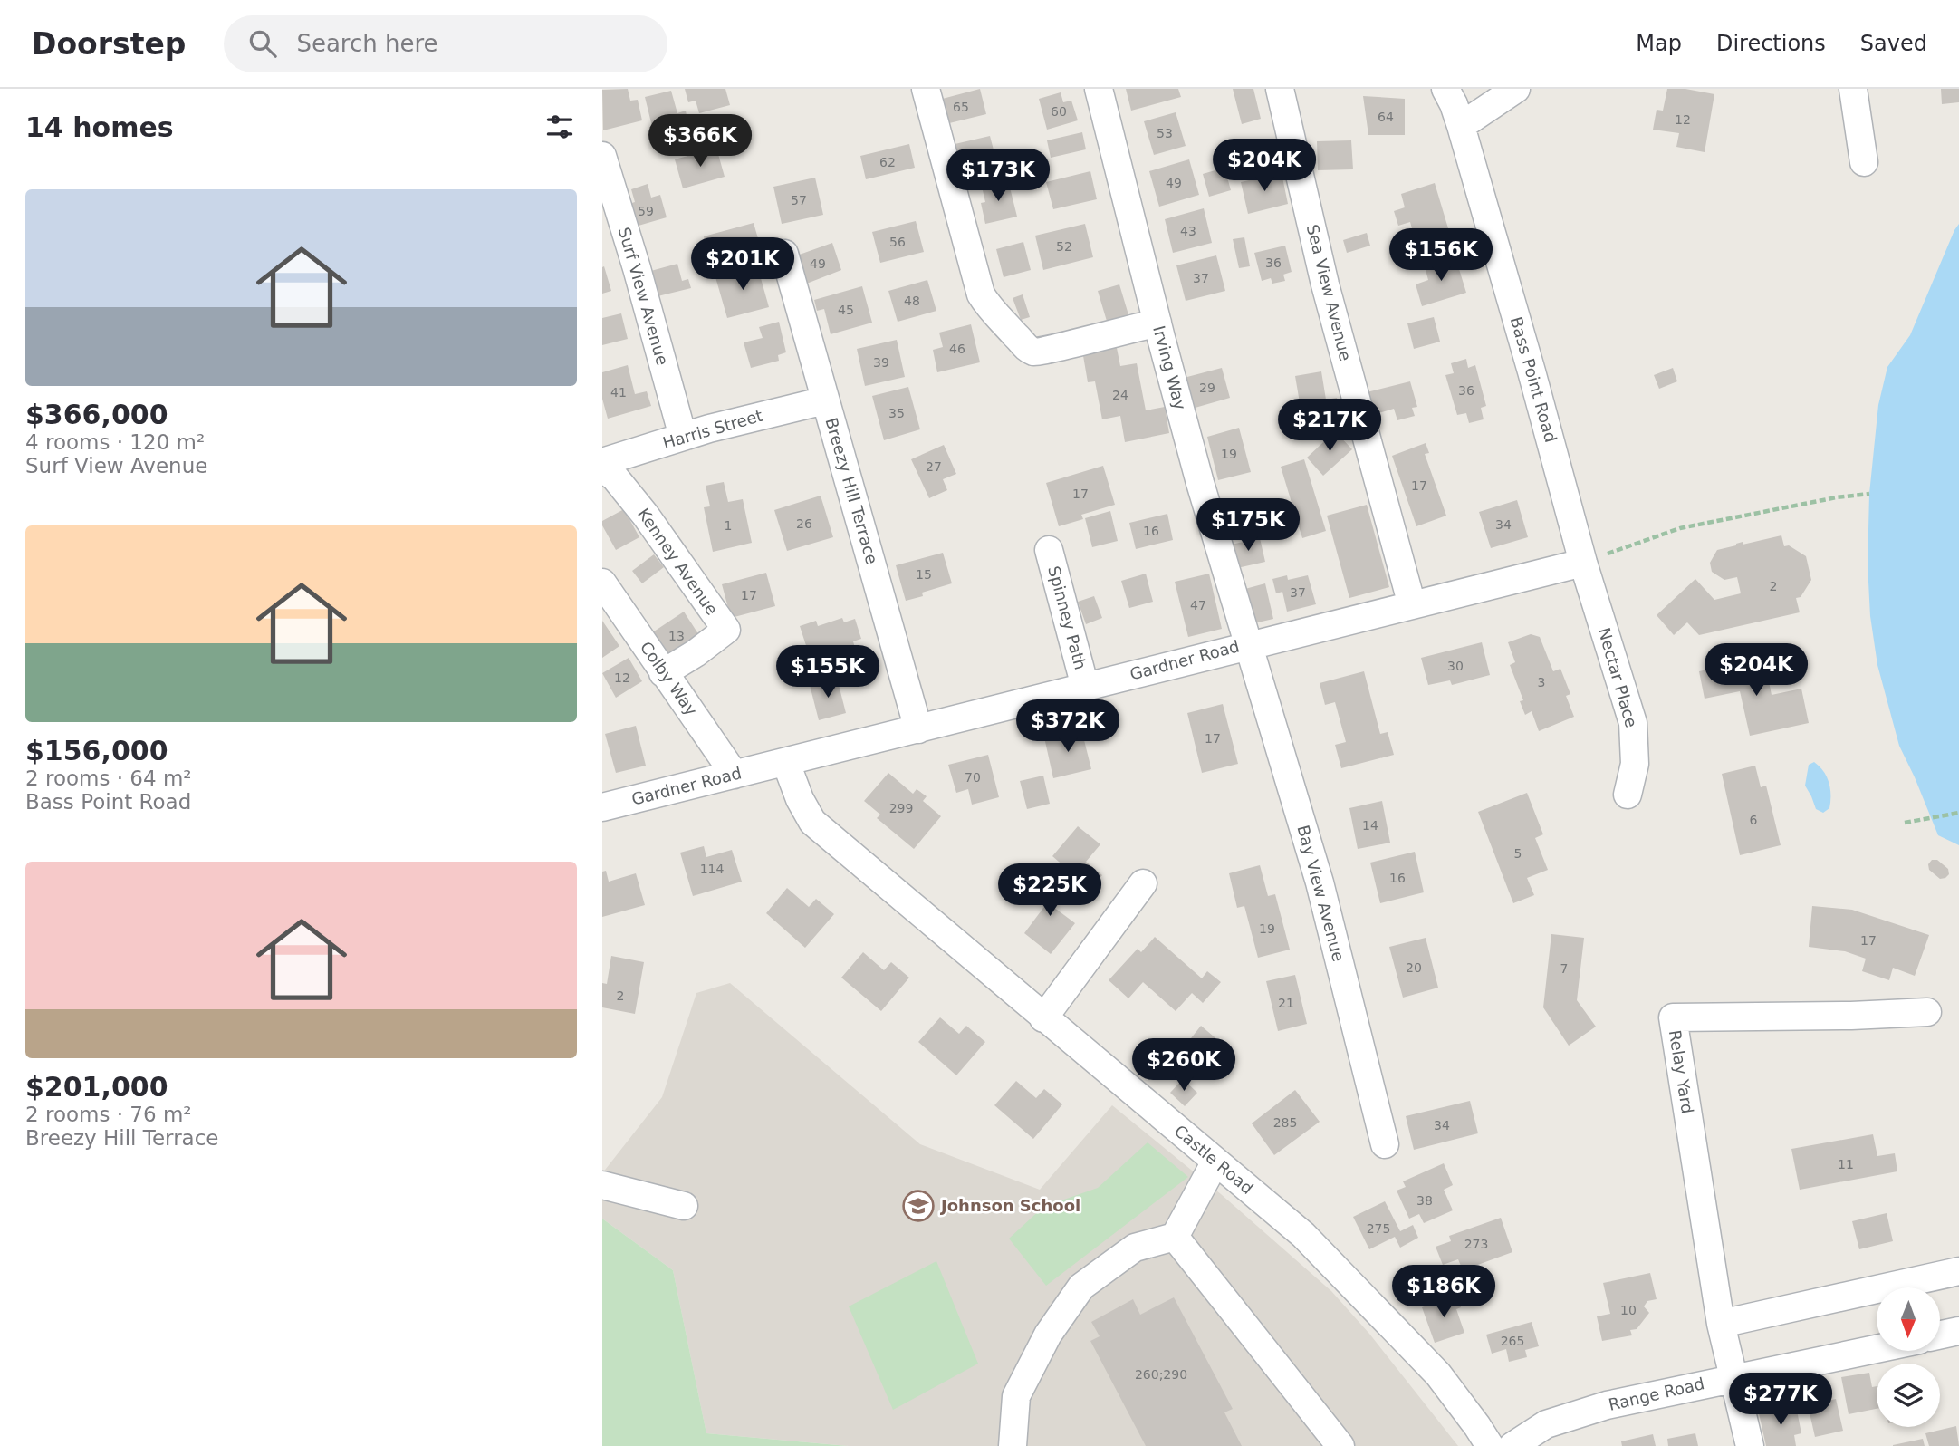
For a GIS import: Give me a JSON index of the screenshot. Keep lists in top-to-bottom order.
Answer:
{
  "streets": {
    "street": [
      "Sea View Avenue",
      "Surf View Avenue",
      "Irving Way",
      "Bass Point Road",
      "Harris Street",
      "Breezy Hill Terrace",
      "Kenney Avenue",
      "Spinney Path",
      "Gardner Road",
      "Nectar Place",
      "Colby Way",
      "Bay View Avenue",
      "Relay Yard",
      "Castle Road",
      "Range Road"
    ]
  },
  "crossings": [
    ["Sea View Avenue", "Gardner Road"],
    ["Surf View Avenue", "Harris Street"],
    ["Irving Way", "Gardner Road"],
    ["Irving Way", "Bay View Avenue"],
    ["Bass Point Road", "Gardner Road"],
    ["Bass Point Road", "Nectar Place"],
    ["Harris Street", "Breezy Hill Terrace"],
    ["Breezy Hill Terrace", "Gardner Road"],
    ["Kenney Avenue", "Colby Way"],
    ["Spinney Path", "Gardner Road"],
    ["Gardner Road", "Nectar Place"],
    ["Gardner Road", "Colby Way"],
    ["Gardner Road", "Bay View Avenue"],
    ["Gardner Road", "Castle Road"],
    ["Relay Yard", "Range Road"]
  ],
  "places": {
    "school or university": ["Johnson School"]
  },
  "house_numbers": [
    "65",
    "60",
    "64",
    "12",
    "53",
    "62",
    "49",
    "57",
    "59",
    "43",
    "56",
    "52",
    "36",
    "49",
    "37",
    "48",
    "45",
    "46",
    "39",
    "29",
    "36",
    "41",
    "24",
    "35",
    "19",
    "27",
    "17",
    "17",
    "26",
    "34",
    "1",
    "16",
    "15",
    "2",
    "37",
    "17",
    "47",
    "13",
    "30",
    "12",
    "3",
    "17",
    "70",
    "299",
    "6",
    "14",
    "5",
    "114",
    "16",
    "19",
    "17",
    "20",
    "7",
    "2",
    "21",
    "285",
    "34",
    "11",
    "38",
    "275",
    "273",
    "10",
    "265",
    "260;290"
  ],
  "north": "bottom",
  "page": {
    "header": "Doorstep",
    "search": "Search here",
    "nav": ["Map", "Directions", "Saved"],
    "heading": "14 homes",
    "price": [
      "$366K",
      "$204K",
      "$173K",
      "$156K",
      "$201K",
      "$217K",
      "$175K",
      "$204K",
      "$155K",
      "$372K",
      "$225K",
      "$260K",
      "$186K",
      "$277K"
    ],
    "list": [
      {
        "name": "$366,000",
        "note": "4 rooms · 120 m² · Surf View Avenue"
      },
      {
        "name": "$156,000",
        "note": "2 rooms · 64 m² · Bass Point Road"
      },
      {
        "name": "$201,000",
        "note": "2 rooms · 76 m² · Breezy Hill Terrace"
      }
    ]
  }
}
